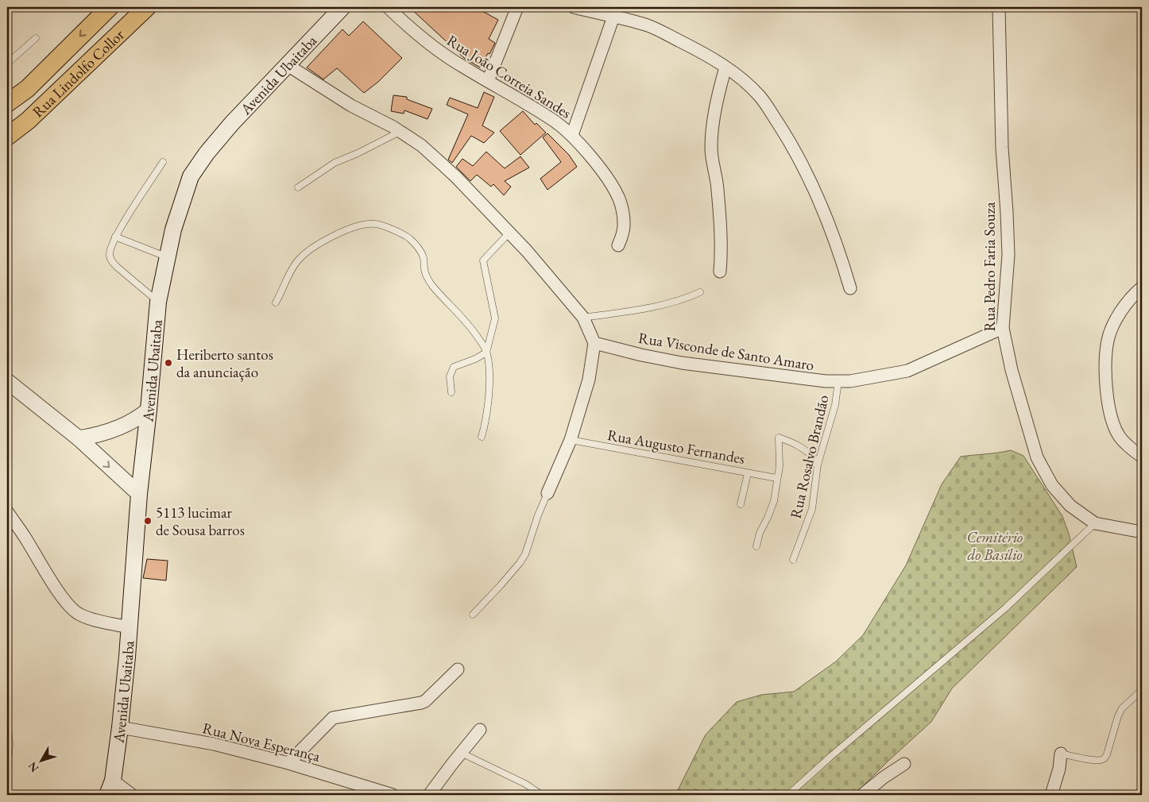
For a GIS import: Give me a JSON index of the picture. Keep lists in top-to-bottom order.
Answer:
{
  "streets": {
    "main road": ["Rua Lindolfo Collor", "Avenida Ubaitaba"],
    "street": [
      "Rua João Correia Sandes",
      "Rua Pedro Faria Souza",
      "Rua Visconde de Santo Amaro",
      "Rua Nova Esperança"
    ],
    "lane": ["Rua Augusto Fernandes", "Rua Rosalvo Brandão"]
  },
  "crossings": [
    ["Avenida Ubaitaba", "Rua Nova Esperança"],
    ["Rua Pedro Faria Souza", "Rua Visconde de Santo Amaro"],
    ["Rua Visconde de Santo Amaro", "Rua Rosalvo Brandão"]
  ],
  "parks": ["Cemitério do Basílio"],
  "places": ["Heriberto santos da anunciação", "5113 lucimar de Sousa barros"],
  "north": "bottom left"
}
